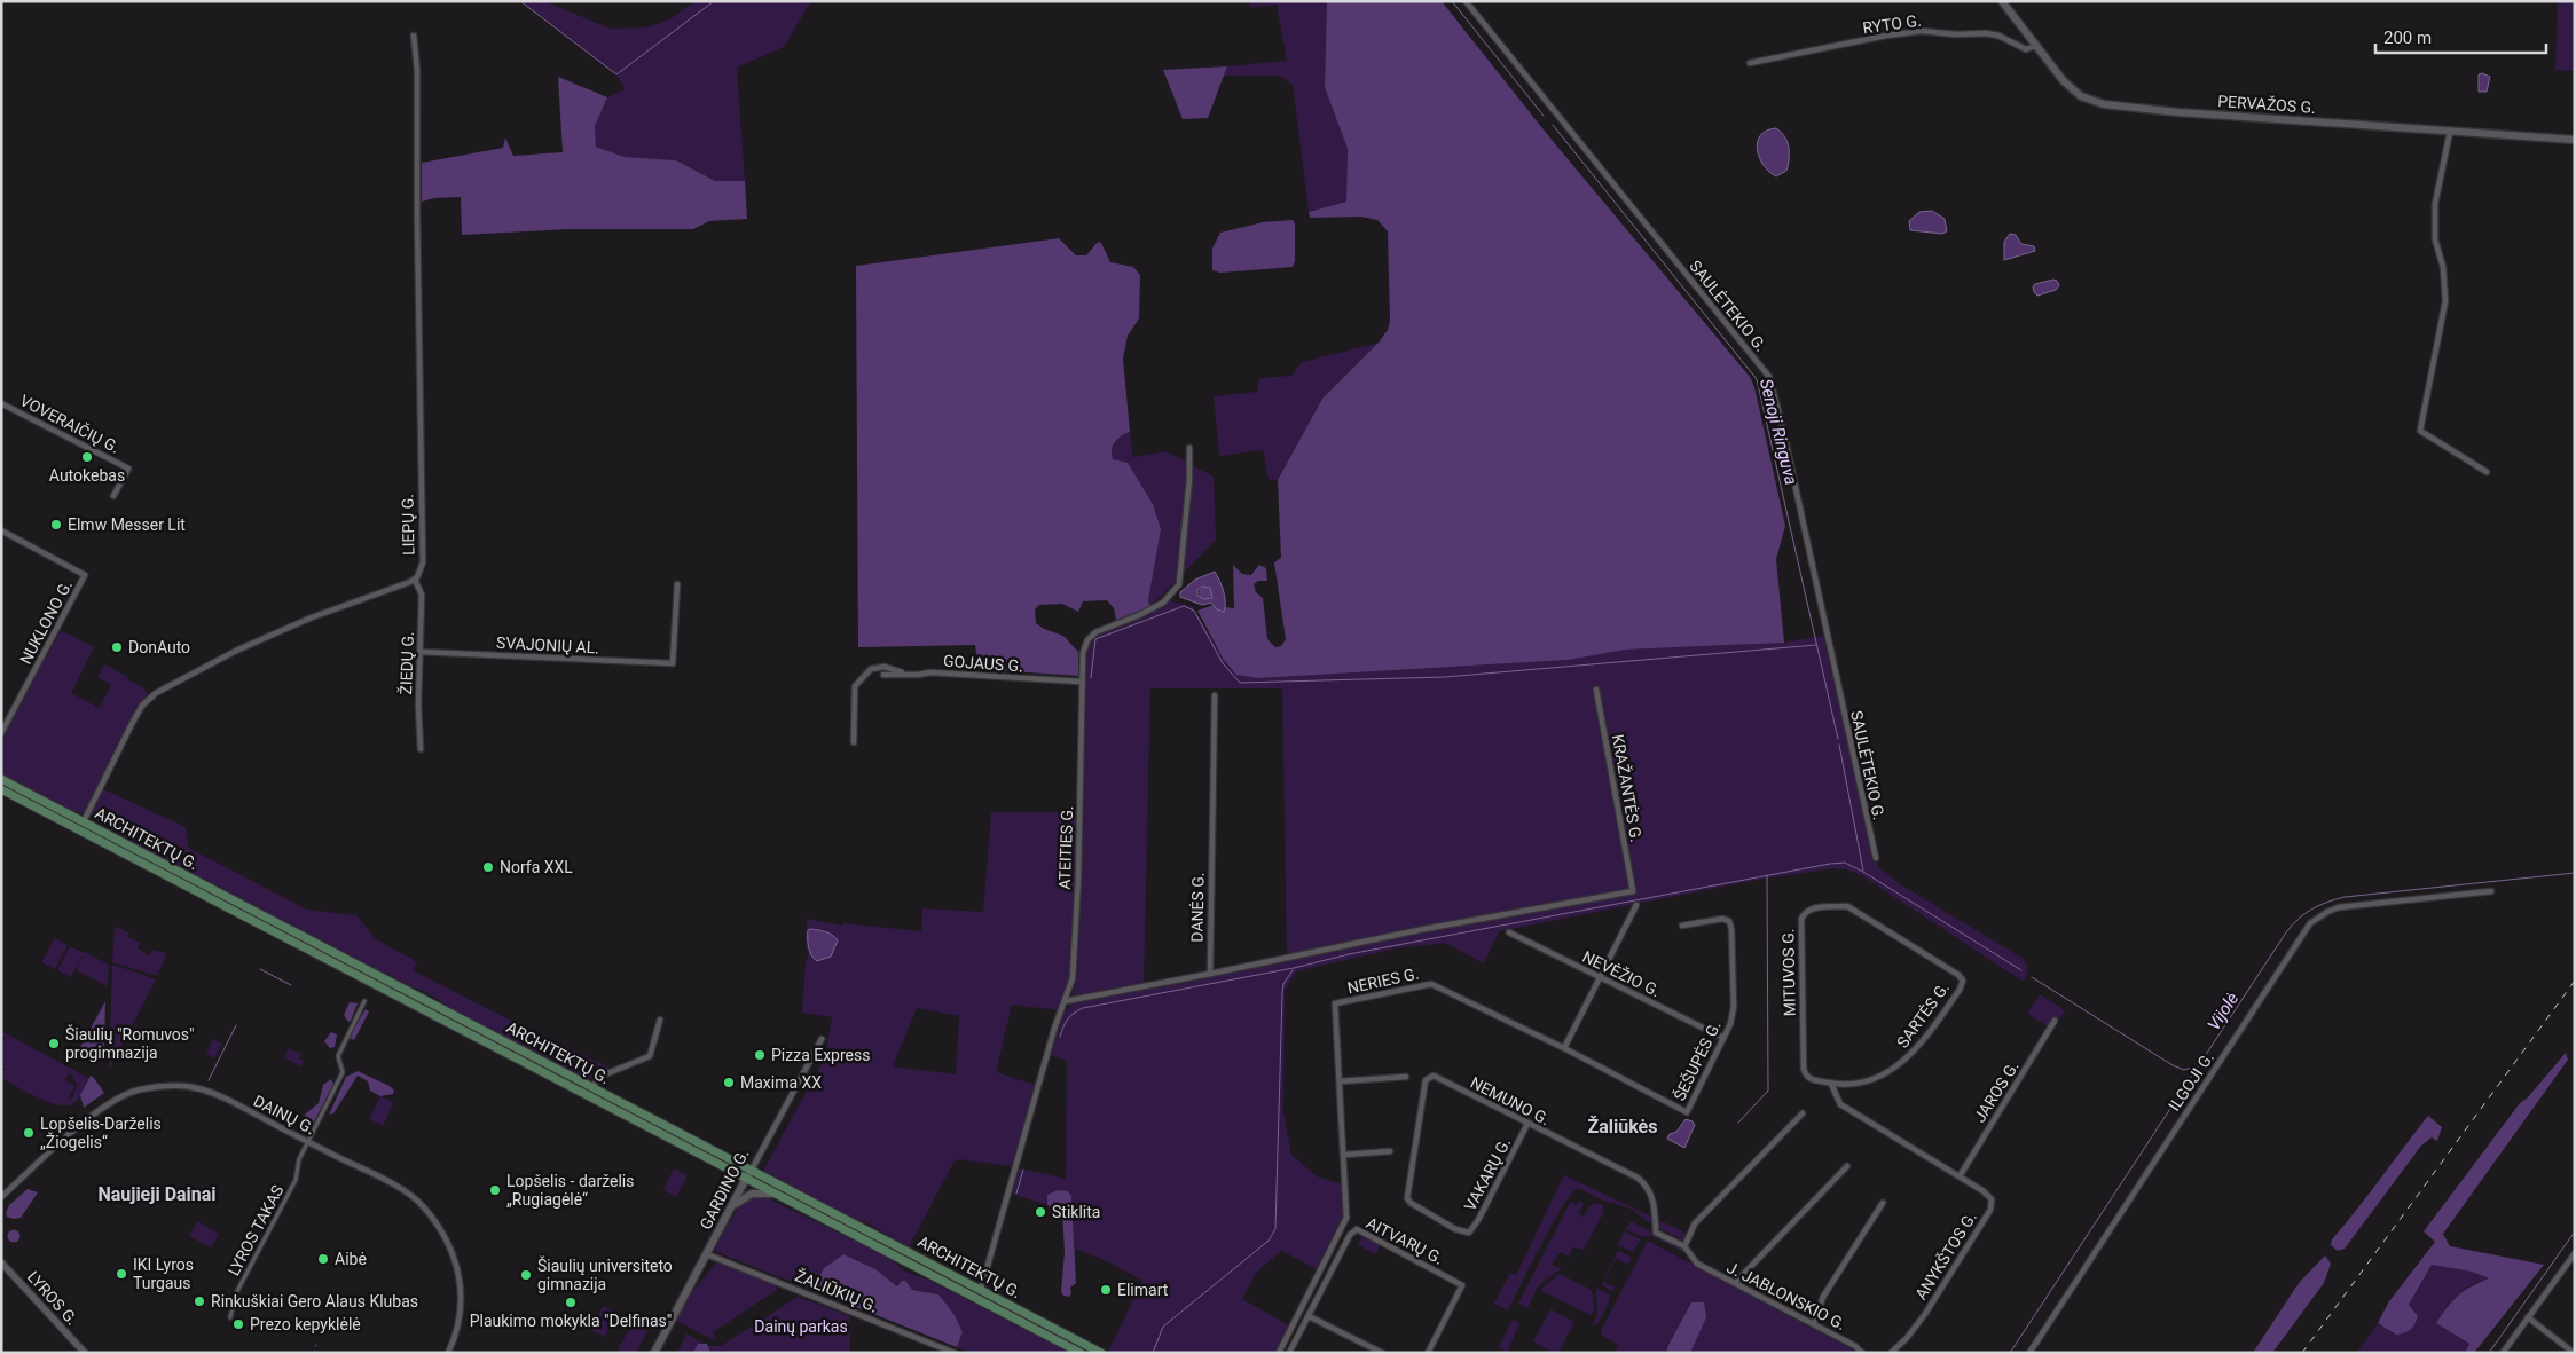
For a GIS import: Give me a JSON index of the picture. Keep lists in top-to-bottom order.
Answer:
{
  "streets": {
    "main road": ["PERVAŽOS G.", "ARCHITEKTŲ G.", "GARDINO G."],
    "street": [
      "RYTO G.",
      "SAULĖTEKIO G.",
      "VOVERAIČIŲ G.",
      "LIEPŲ G.",
      "NUKLONO G.",
      "SVAJONIŲ AL.",
      "ŽIEDŲ G.",
      "GOJAUS G.",
      "KRAŽANTĖS G.",
      "ATEITIES G.",
      "DANĖS G.",
      "MITUVOS G.",
      "NEVĖŽIO G.",
      "NERIES G.",
      "SARTĖS G.",
      "ŠEŠUPĖS G.",
      "ILGOJI G.",
      "JAROS G.",
      "NEMUNO G.",
      "DAINŲ G.",
      "VAKARŲ G.",
      "LYROS TAKAS",
      "AITVARŲ G.",
      "ANYKŠTOS G.",
      "ŽALIŪKIŲ G.",
      "J. JABLONSKIO G.",
      "LYROS G."
    ]
  },
  "crossings": [
    ["RYTO G.", "PERVAŽOS G."],
    ["LIEPŲ G.", "ŽIEDŲ G."],
    ["SVAJONIŲ AL.", "ŽIEDŲ G."],
    ["GOJAUS G.", "ATEITIES G."],
    ["KRAŽANTĖS G.", "DANĖS G."],
    ["ARCHITEKTŲ G.", "ATEITIES G."],
    ["ARCHITEKTŲ G.", "GARDINO G."],
    ["MITUVOS G.", "SARTĖS G."],
    ["NEVĖŽIO G.", "ŠEŠUPĖS G."],
    ["NERIES G.", "ŠEŠUPĖS G."],
    ["JAROS G.", "ANYKŠTOS G."],
    ["NEMUNO G.", "VAKARŲ G."],
    ["NEMUNO G.", "J. JABLONSKIO G."],
    ["DAINŲ G.", "LYROS TAKAS"],
    ["GARDINO G.", "ŽALIŪKIŲ G."]
  ],
  "districts": ["Žaliūkės", "Naujieji Dainai"],
  "water": ["Senoji Ringuva", "Vijolė"],
  "parks": ["Dainų parkas"],
  "places": [
    "Autokebas",
    "Elmw Messer Lit",
    "DonAuto",
    "Norfa XXL",
    "Šiaulių \"Romuvos\" progimnazija",
    "Pizza Express",
    "Maxima XX",
    "Lopšelis-Darželis „Žiogelis“",
    "Lopšelis - darželis „Rugiagėlė“",
    "Stiklita",
    "Aibė",
    "IKI Lyros Turgaus",
    "Šiaulių universiteto gimnazija",
    "Elimart",
    "Rinkuškiai Gero Alaus Klubas",
    "Plaukimo mokykla \"Delfinas\"",
    "Prezo kepyklėlė"
  ],
  "scale_bar": "200 m"
}
